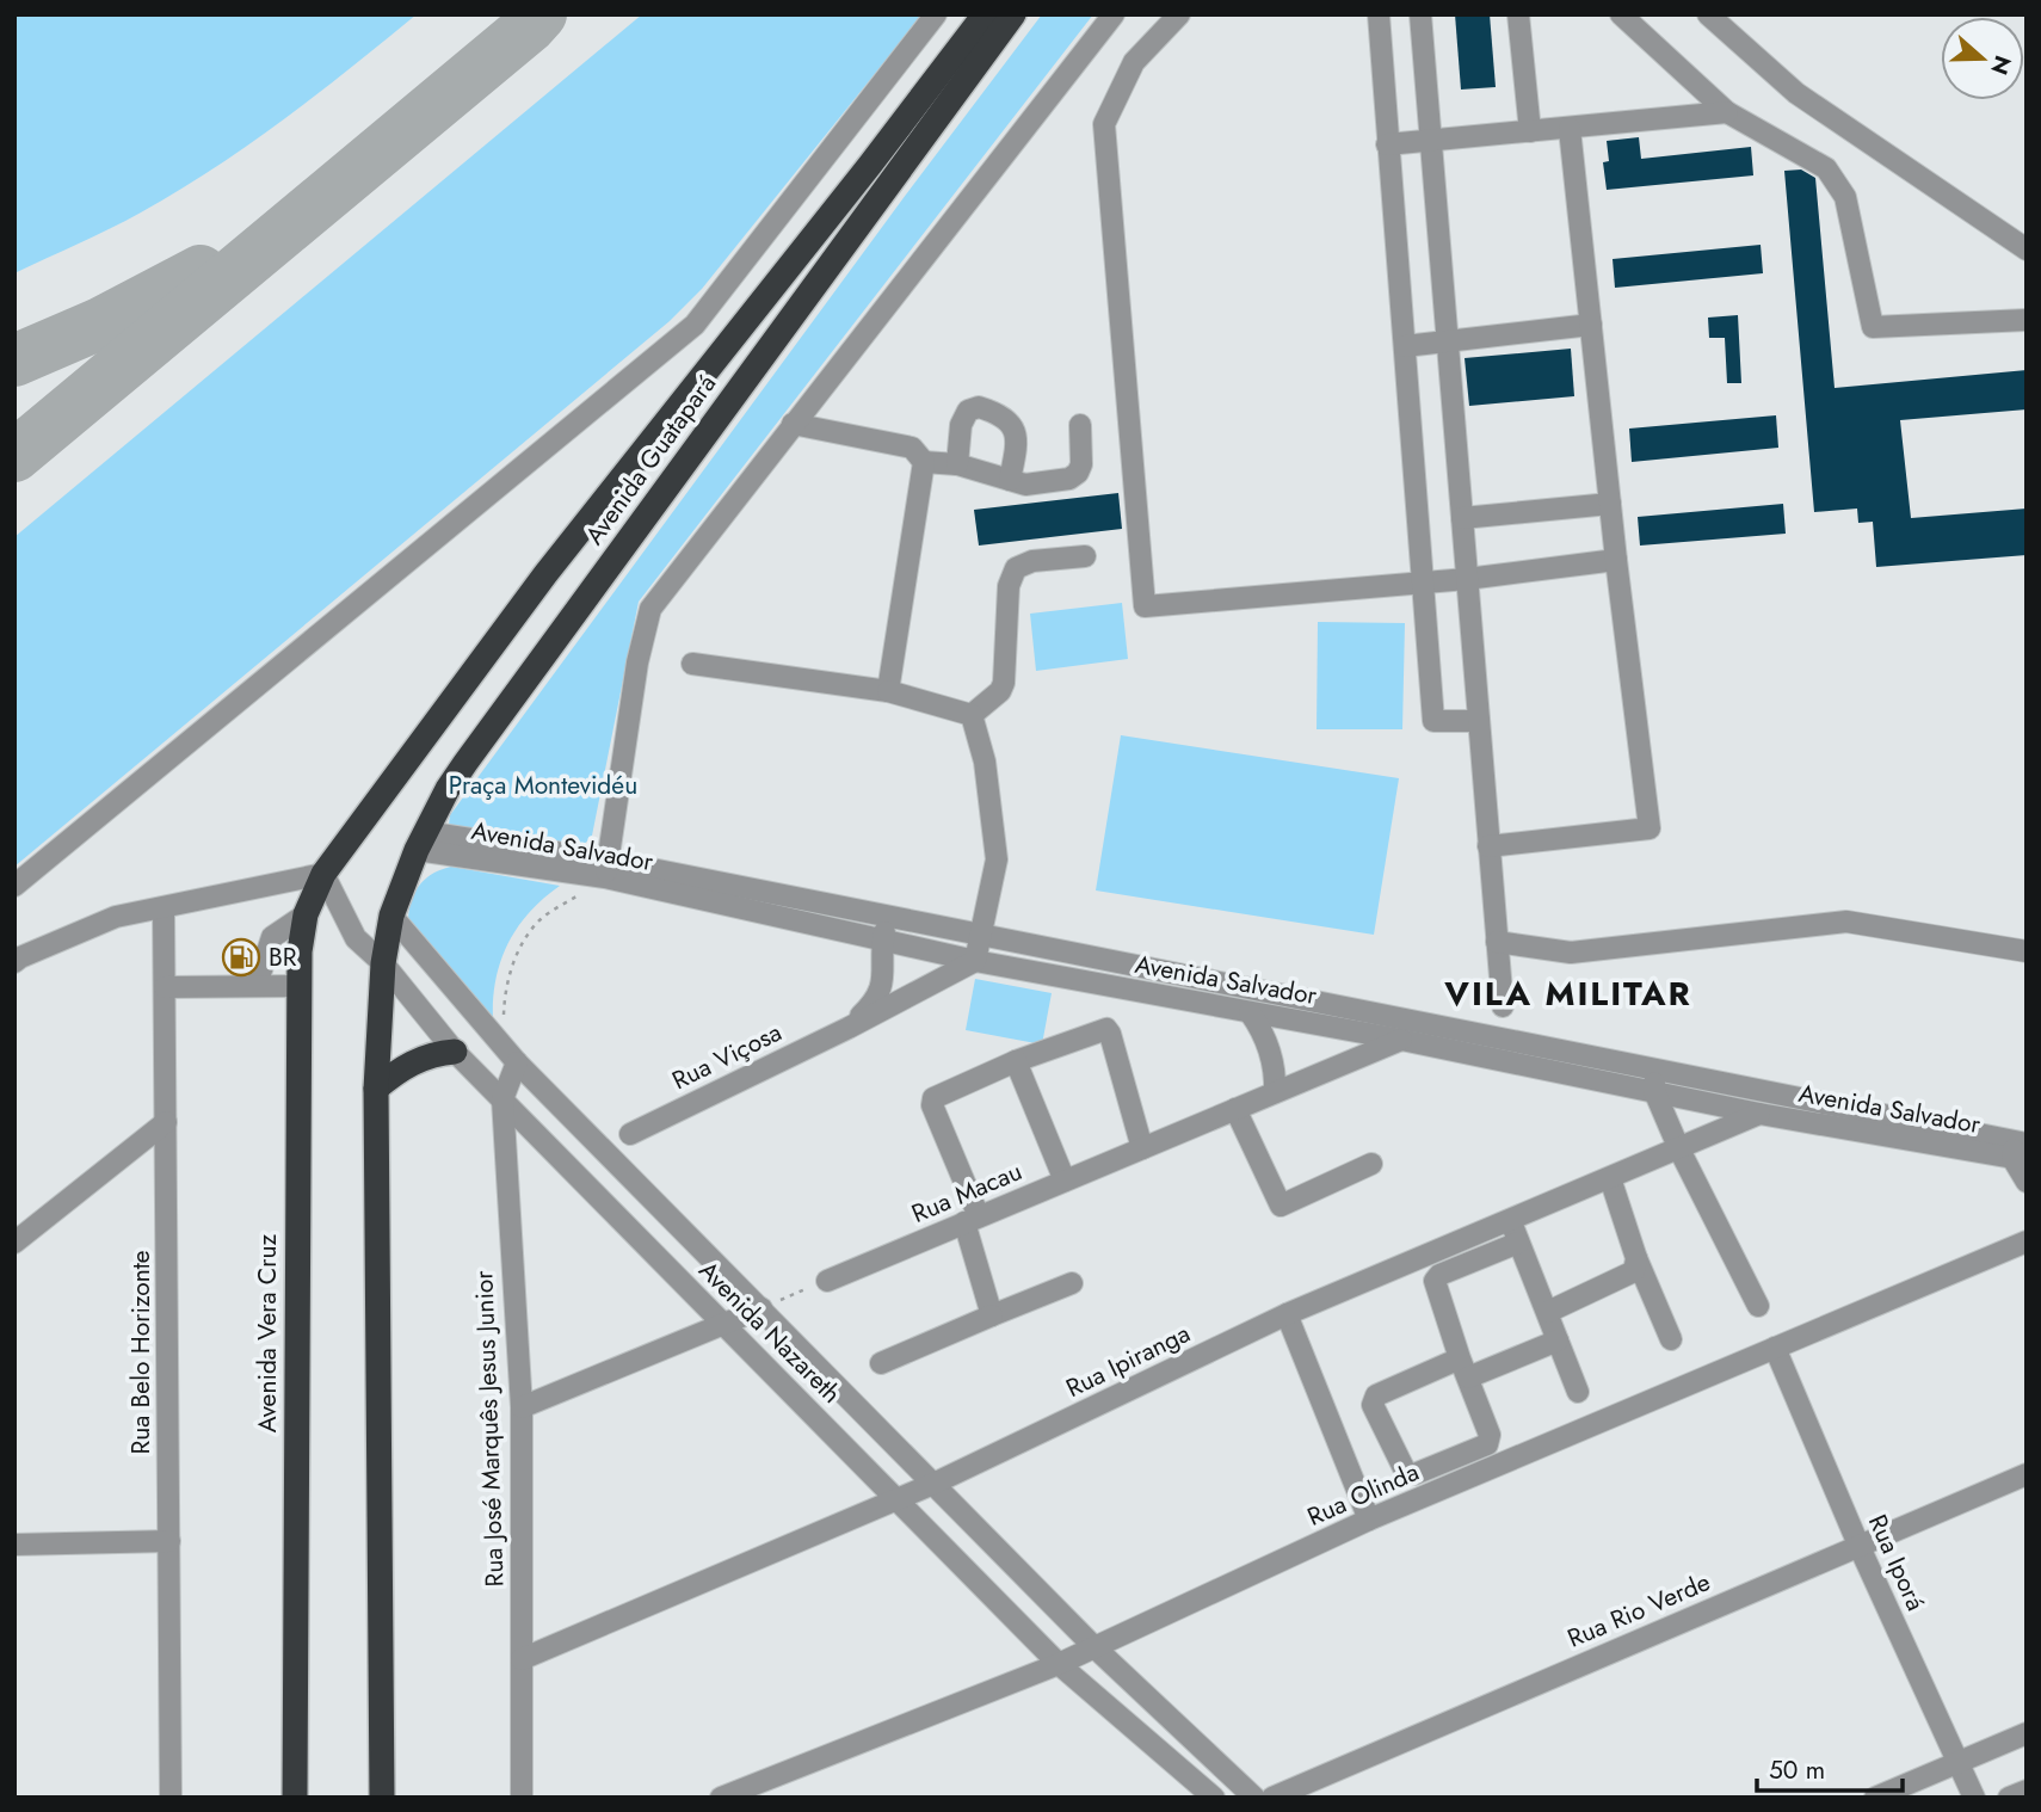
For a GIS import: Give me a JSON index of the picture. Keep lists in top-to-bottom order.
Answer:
{
  "streets": {
    "highway": ["Avenida Guatapará", "Avenida Vera Cruz"],
    "street": [
      "Avenida Salvador",
      "Rua Viçosa",
      "Rua Macau",
      "Avenida Nazareth",
      "Rua Belo Horizonte",
      "Rua Ipiranga",
      "Rua José Marquês Jesus Junior",
      "Rua Olinda",
      "Rua Iporá",
      "Rua Rio Verde"
    ]
  },
  "crossings": [
    ["Avenida Guatapará", "Avenida Salvador"],
    ["Avenida Guatapará", "Avenida Nazareth"],
    ["Avenida Guatapará", "Avenida Vera Cruz"],
    ["Avenida Salvador", "Rua Viçosa"],
    ["Avenida Salvador", "Rua Macau"],
    ["Avenida Salvador", "Rua Ipiranga"],
    ["Avenida Nazareth", "Avenida Vera Cruz"],
    ["Avenida Nazareth", "Rua Ipiranga"],
    ["Avenida Nazareth", "Rua José Marquês Jesus Junior"],
    ["Avenida Nazareth", "Rua Olinda"],
    ["Rua Ipiranga", "Rua José Marquês Jesus Junior"],
    ["Rua Olinda", "Rua Iporá"],
    ["Rua Iporá", "Rua Rio Verde"]
  ],
  "districts": ["VILA MILITAR"],
  "parks": ["Praça Montevidéu"],
  "places": {
    "fuel station": ["BR"]
  },
  "scale_bar": "50 m",
  "north": "right"
}
